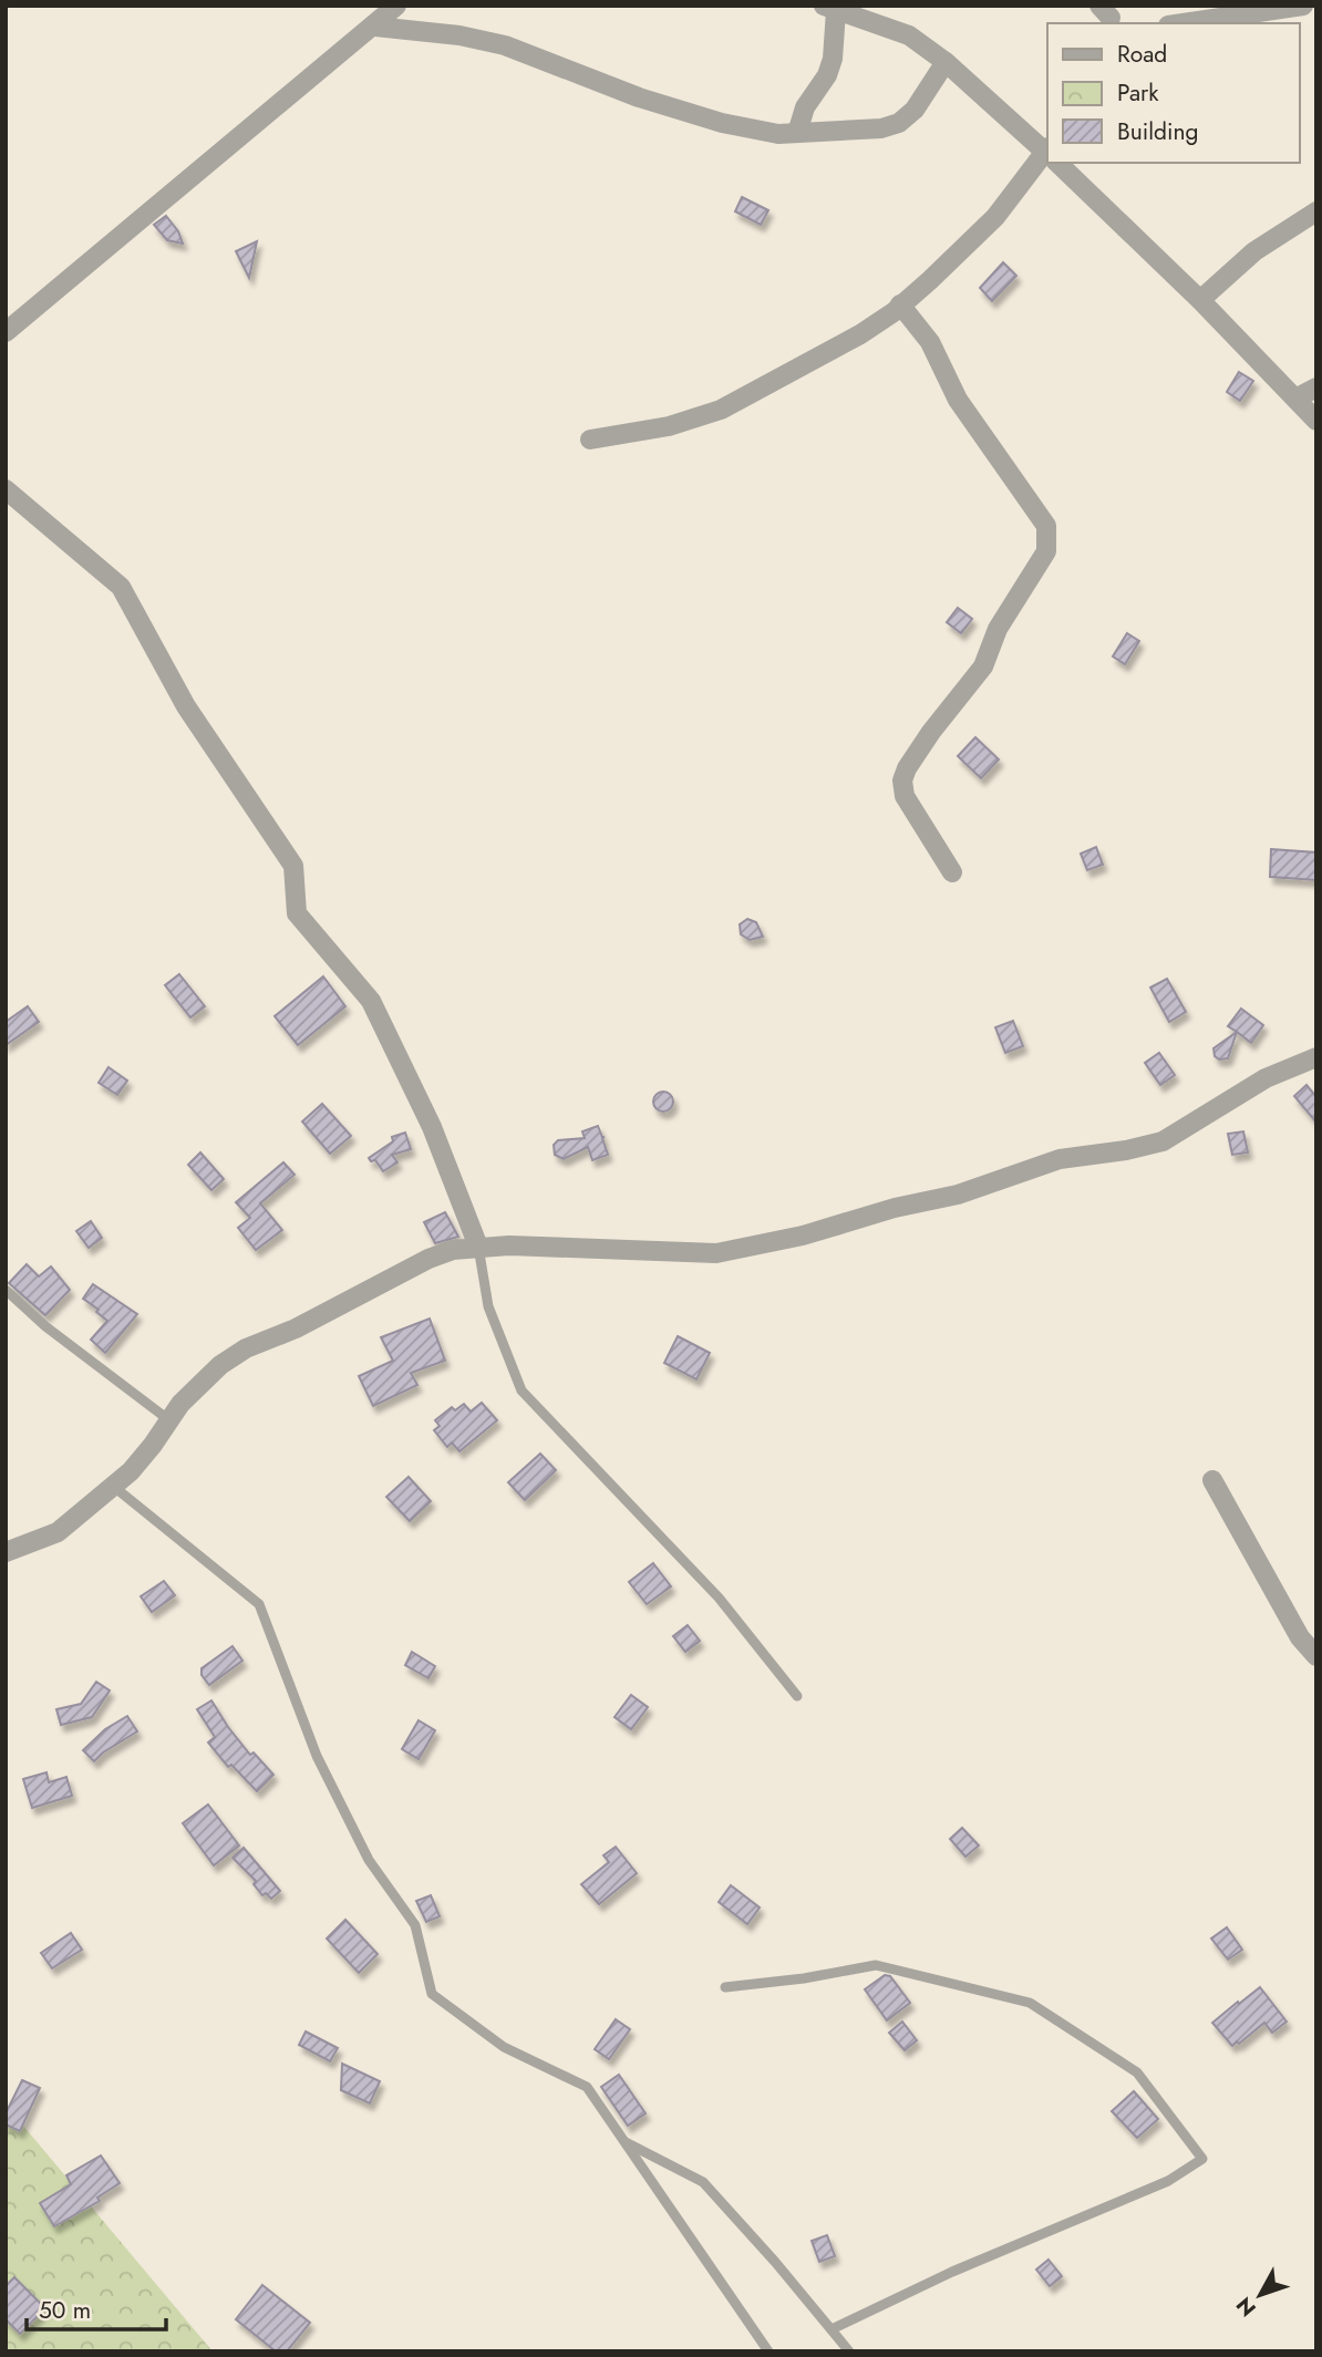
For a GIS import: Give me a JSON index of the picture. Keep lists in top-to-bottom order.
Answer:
{
  "legend": ["Road", "Park", "Building"],
  "scale_bar": "50 m",
  "north": "bottom left"
}
